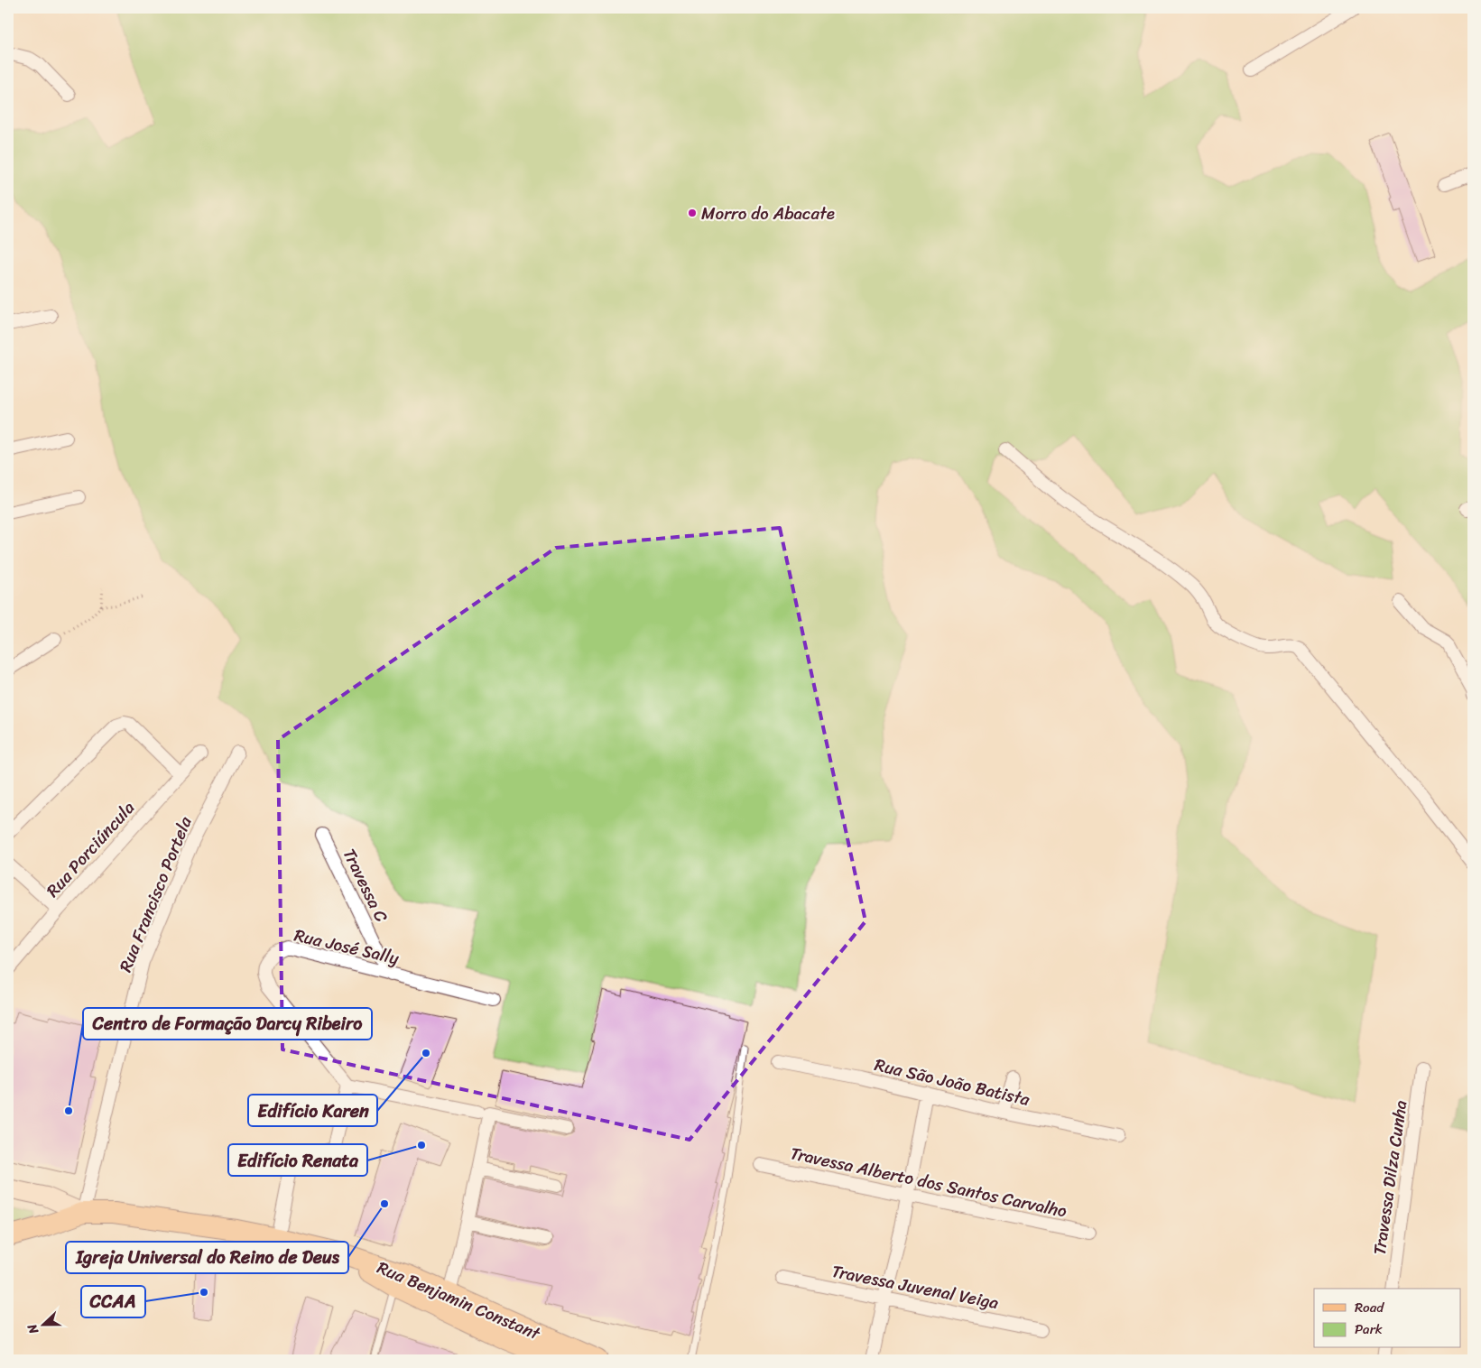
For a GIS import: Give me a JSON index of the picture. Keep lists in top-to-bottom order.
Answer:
{
  "streets": {
    "main road": ["Rua Benjamin Constant"],
    "street": [
      "Rua Porciúncula",
      "Travessa C",
      "Rua Francisco Portela",
      "Rua José Sally",
      "Rua São João Batista",
      "Travessa Dilza Cunha",
      "Travessa Alberto dos Santos Carvalho",
      "Travessa Juvenal Veiga"
    ]
  },
  "crossings": [
    ["Travessa C", "Rua José Sally"],
    ["Rua Francisco Portela", "Rua Benjamin Constant"]
  ],
  "places": [
    "Morro do Abacate",
    "Edifício Karen",
    "Centro de Formação Darcy Ribeiro",
    "Edifício Renata",
    "Igreja Universal do Reino de Deus",
    "CCAA"
  ],
  "legend": ["Road", "Park"],
  "north": "left"
}
